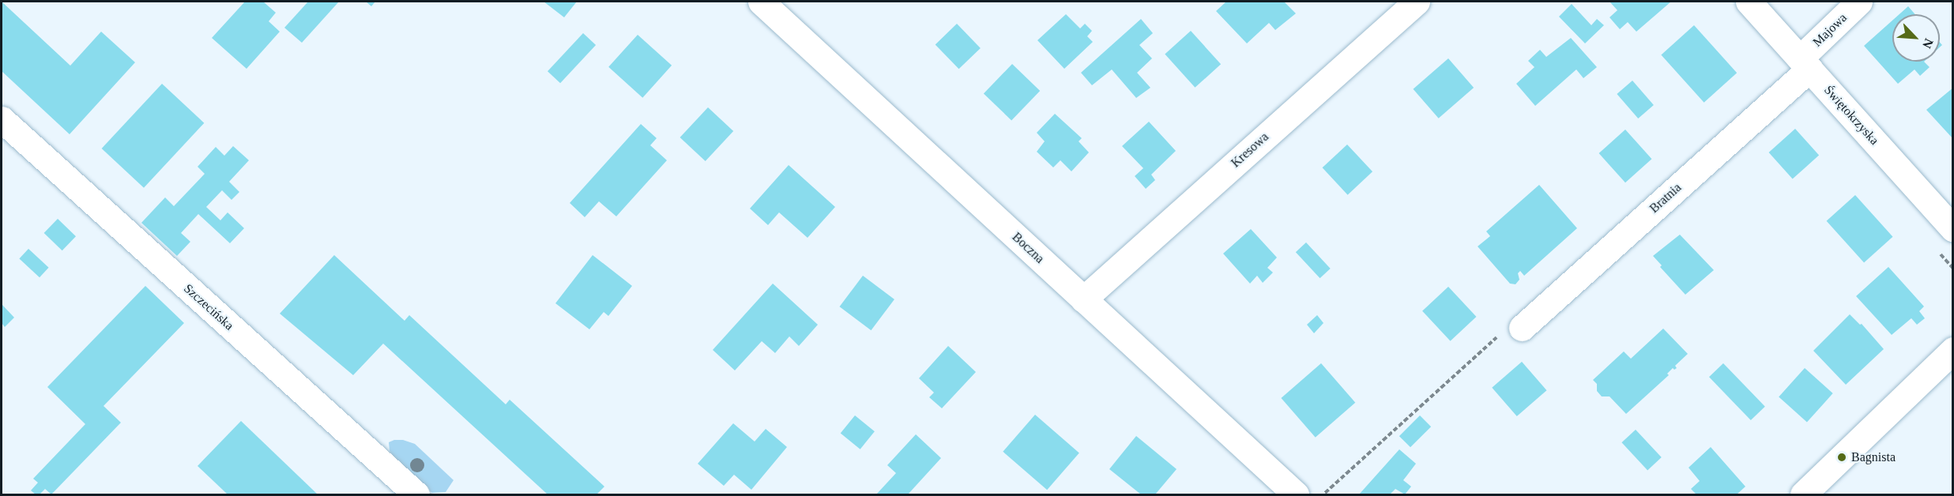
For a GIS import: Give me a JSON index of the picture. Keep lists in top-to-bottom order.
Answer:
{
  "streets": {
    "street": [
      "Majowa",
      "Świętokrzyska",
      "Kresowa",
      "Bratnia",
      "Boczna",
      "Szczecińska"
    ]
  },
  "crossings": [
    ["Majowa", "Świętokrzyska"],
    ["Majowa", "Bratnia"],
    ["Świętokrzyska", "Bratnia"],
    ["Kresowa", "Boczna"]
  ],
  "places": ["Bagnista"],
  "north": "bottom right"
}
